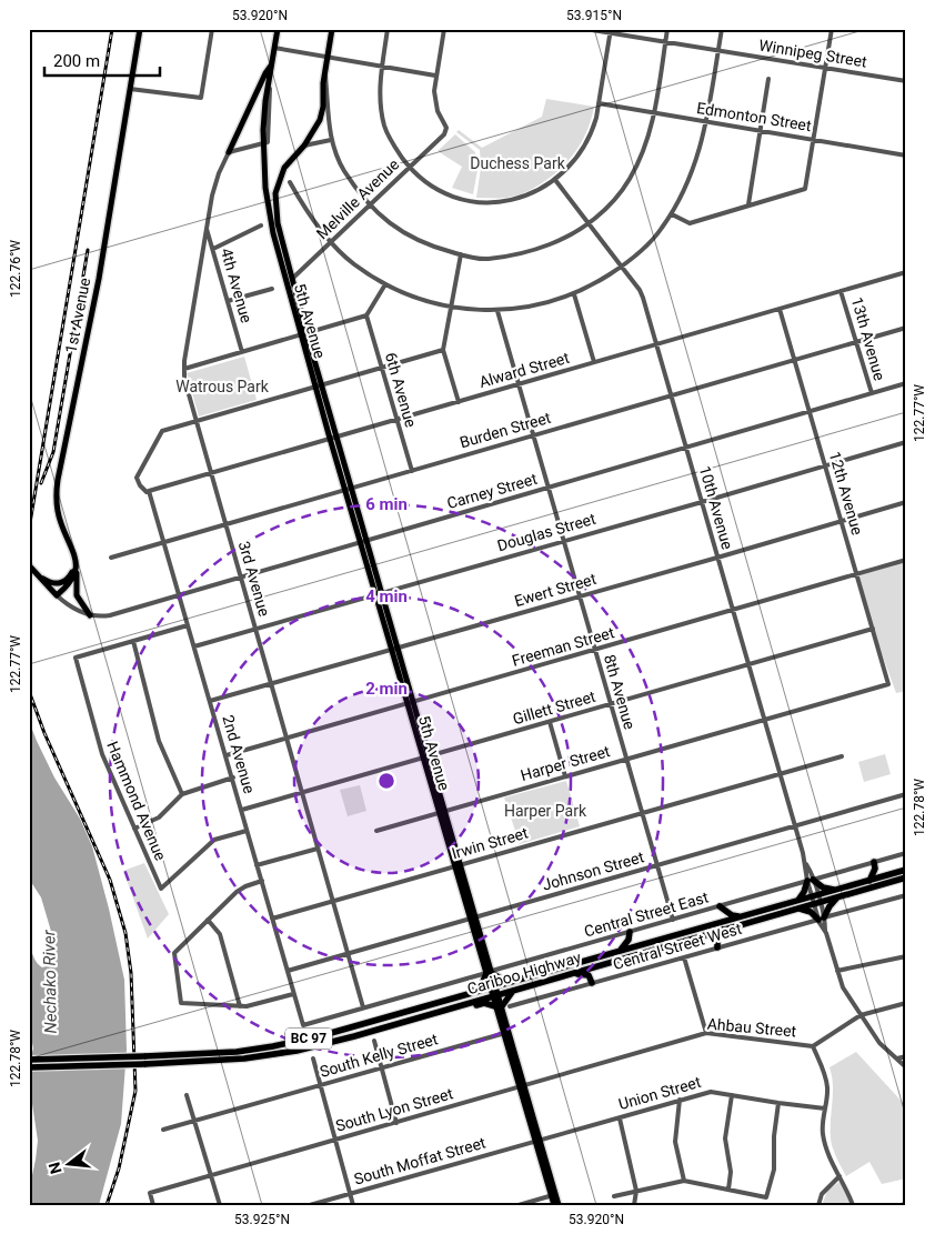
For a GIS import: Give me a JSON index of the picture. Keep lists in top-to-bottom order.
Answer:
{
  "streets": {
    "highway": ["Cariboo Highway", "BC 97"],
    "main road": ["1st Avenue", "5th Avenue"],
    "street": [
      "Winnipeg Street",
      "Edmonton Street",
      "Melville Avenue",
      "4th Avenue",
      "13th Avenue",
      "Alward Street",
      "6th Avenue",
      "Burden Street",
      "Carney Street",
      "12th Avenue",
      "10th Avenue",
      "Douglas Street",
      "3rd Avenue",
      "Ewert Street",
      "Freeman Street",
      "8th Avenue",
      "Gillett Street",
      "2nd Avenue",
      "Harper Street",
      "Hammond Avenue",
      "Irwin Street",
      "Johnson Street",
      "Central Street East",
      "Central Street West",
      "Ahbau Street",
      "South Kelly Street",
      "Union Street",
      "South Lyon Street",
      "South Moffat Street"
    ]
  },
  "crossings": [
    ["Melville Avenue", "5th Avenue"],
    ["4th Avenue", "3rd Avenue"],
    ["1st Avenue", "Carney Street"],
    ["5th Avenue", "Alward Street"],
    ["5th Avenue", "Burden Street"],
    ["5th Avenue", "Carney Street"],
    ["5th Avenue", "Douglas Street"],
    ["5th Avenue", "Ewert Street"],
    ["5th Avenue", "Freeman Street"],
    ["5th Avenue", "Gillett Street"],
    ["5th Avenue", "Harper Street"],
    ["5th Avenue", "Irwin Street"],
    ["5th Avenue", "Johnson Street"],
    ["5th Avenue", "Central Street East"],
    ["5th Avenue", "Cariboo Highway"],
    ["5th Avenue", "Ahbau Street"],
    ["5th Avenue", "South Kelly Street"],
    ["5th Avenue", "Union Street"],
    ["5th Avenue", "South Lyon Street"],
    ["5th Avenue", "South Moffat Street"],
    ["13th Avenue", "Alward Street"],
    ["13th Avenue", "Burden Street"],
    ["13th Avenue", "Carney Street"],
    ["Alward Street", "6th Avenue"],
    ["Alward Street", "12th Avenue"],
    ["Alward Street", "10th Avenue"],
    ["Alward Street", "3rd Avenue"],
    ["Alward Street", "8th Avenue"],
    ["Alward Street", "2nd Avenue"],
    ["6th Avenue", "Burden Street"],
    ["Burden Street", "12th Avenue"],
    ["Burden Street", "10th Avenue"],
    ["Burden Street", "3rd Avenue"],
    ["Burden Street", "8th Avenue"],
    ["Burden Street", "2nd Avenue"],
    ["Carney Street", "12th Avenue"],
    ["Carney Street", "10th Avenue"],
    ["Carney Street", "3rd Avenue"],
    ["Carney Street", "8th Avenue"],
    ["Carney Street", "2nd Avenue"],
    ["12th Avenue", "Douglas Street"],
    ["12th Avenue", "Ewert Street"],
    ["12th Avenue", "Freeman Street"],
    ["12th Avenue", "Gillett Street"],
    ["12th Avenue", "Harper Street"],
    ["10th Avenue", "Douglas Street"],
    ["10th Avenue", "Ewert Street"],
    ["10th Avenue", "Freeman Street"],
    ["10th Avenue", "Gillett Street"],
    ["10th Avenue", "Harper Street"],
    ["10th Avenue", "Irwin Street"],
    ["10th Avenue", "Johnson Street"],
    ["10th Avenue", "Central Street East"],
    ["10th Avenue", "Central Street West"],
    ["10th Avenue", "Cariboo Highway"],
    ["10th Avenue", "Ahbau Street"],
    ["Douglas Street", "3rd Avenue"],
    ["Douglas Street", "8th Avenue"],
    ["Douglas Street", "2nd Avenue"],
    ["3rd Avenue", "Ewert Street"],
    ["3rd Avenue", "Freeman Street"],
    ["3rd Avenue", "Gillett Street"],
    ["3rd Avenue", "2nd Avenue"],
    ["3rd Avenue", "Irwin Street"],
    ["3rd Avenue", "Johnson Street"],
    ["3rd Avenue", "Central Street East"],
    ["Ewert Street", "8th Avenue"],
    ["Ewert Street", "2nd Avenue"],
    ["Freeman Street", "8th Avenue"],
    ["Freeman Street", "2nd Avenue"],
    ["8th Avenue", "Gillett Street"],
    ["8th Avenue", "Harper Street"],
    ["8th Avenue", "Irwin Street"],
    ["8th Avenue", "Johnson Street"],
    ["8th Avenue", "Central Street East"],
    ["Gillett Street", "2nd Avenue"],
    ["2nd Avenue", "Hammond Avenue"],
    ["2nd Avenue", "Irwin Street"],
    ["2nd Avenue", "Johnson Street"],
    ["2nd Avenue", "Central Street East"],
    ["Cariboo Highway", "BC 97"],
    ["Ahbau Street", "South Lyon Street"],
    ["Union Street", "South Moffat Street"]
  ],
  "water": ["Nechako River"],
  "parks": ["Duchess Park", "Watrous Park", "Harper Park"],
  "scale_bar": "200 m",
  "north": "left",
  "coordinates": [
    "53.920°N",
    "53.915°N",
    "122.76°W",
    "122.77°W",
    "122.78°W",
    "53.925°N"
  ],
  "rings": ["6 min", "4 min", "2 min"]
}
